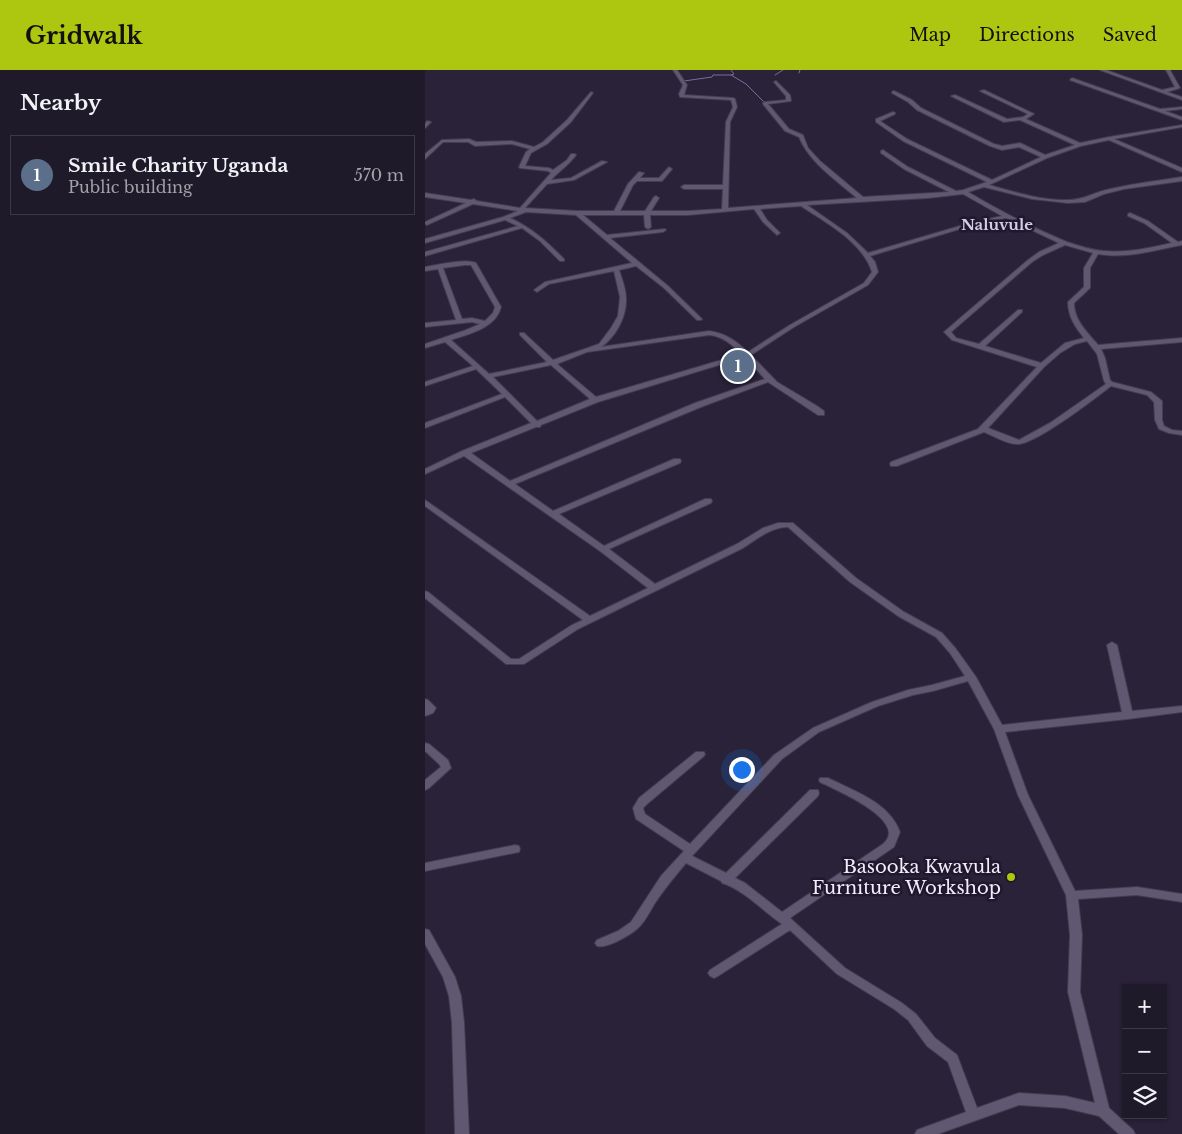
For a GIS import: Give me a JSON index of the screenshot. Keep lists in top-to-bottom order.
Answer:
{
  "districts": ["Naluvule"],
  "places": ["Basooka Kwavula Furniture Workshop"],
  "page": {
    "header": "Gridwalk",
    "nav": ["Map", "Directions", "Saved"],
    "heading": "Nearby",
    "list": [
      {
        "mark": "1",
        "name": "Smile Charity Uganda",
        "note": "Public building",
        "value": "570 m"
      }
    ],
    "pins": "1",
    "map_buttons": ["+", "−"]
  }
}
